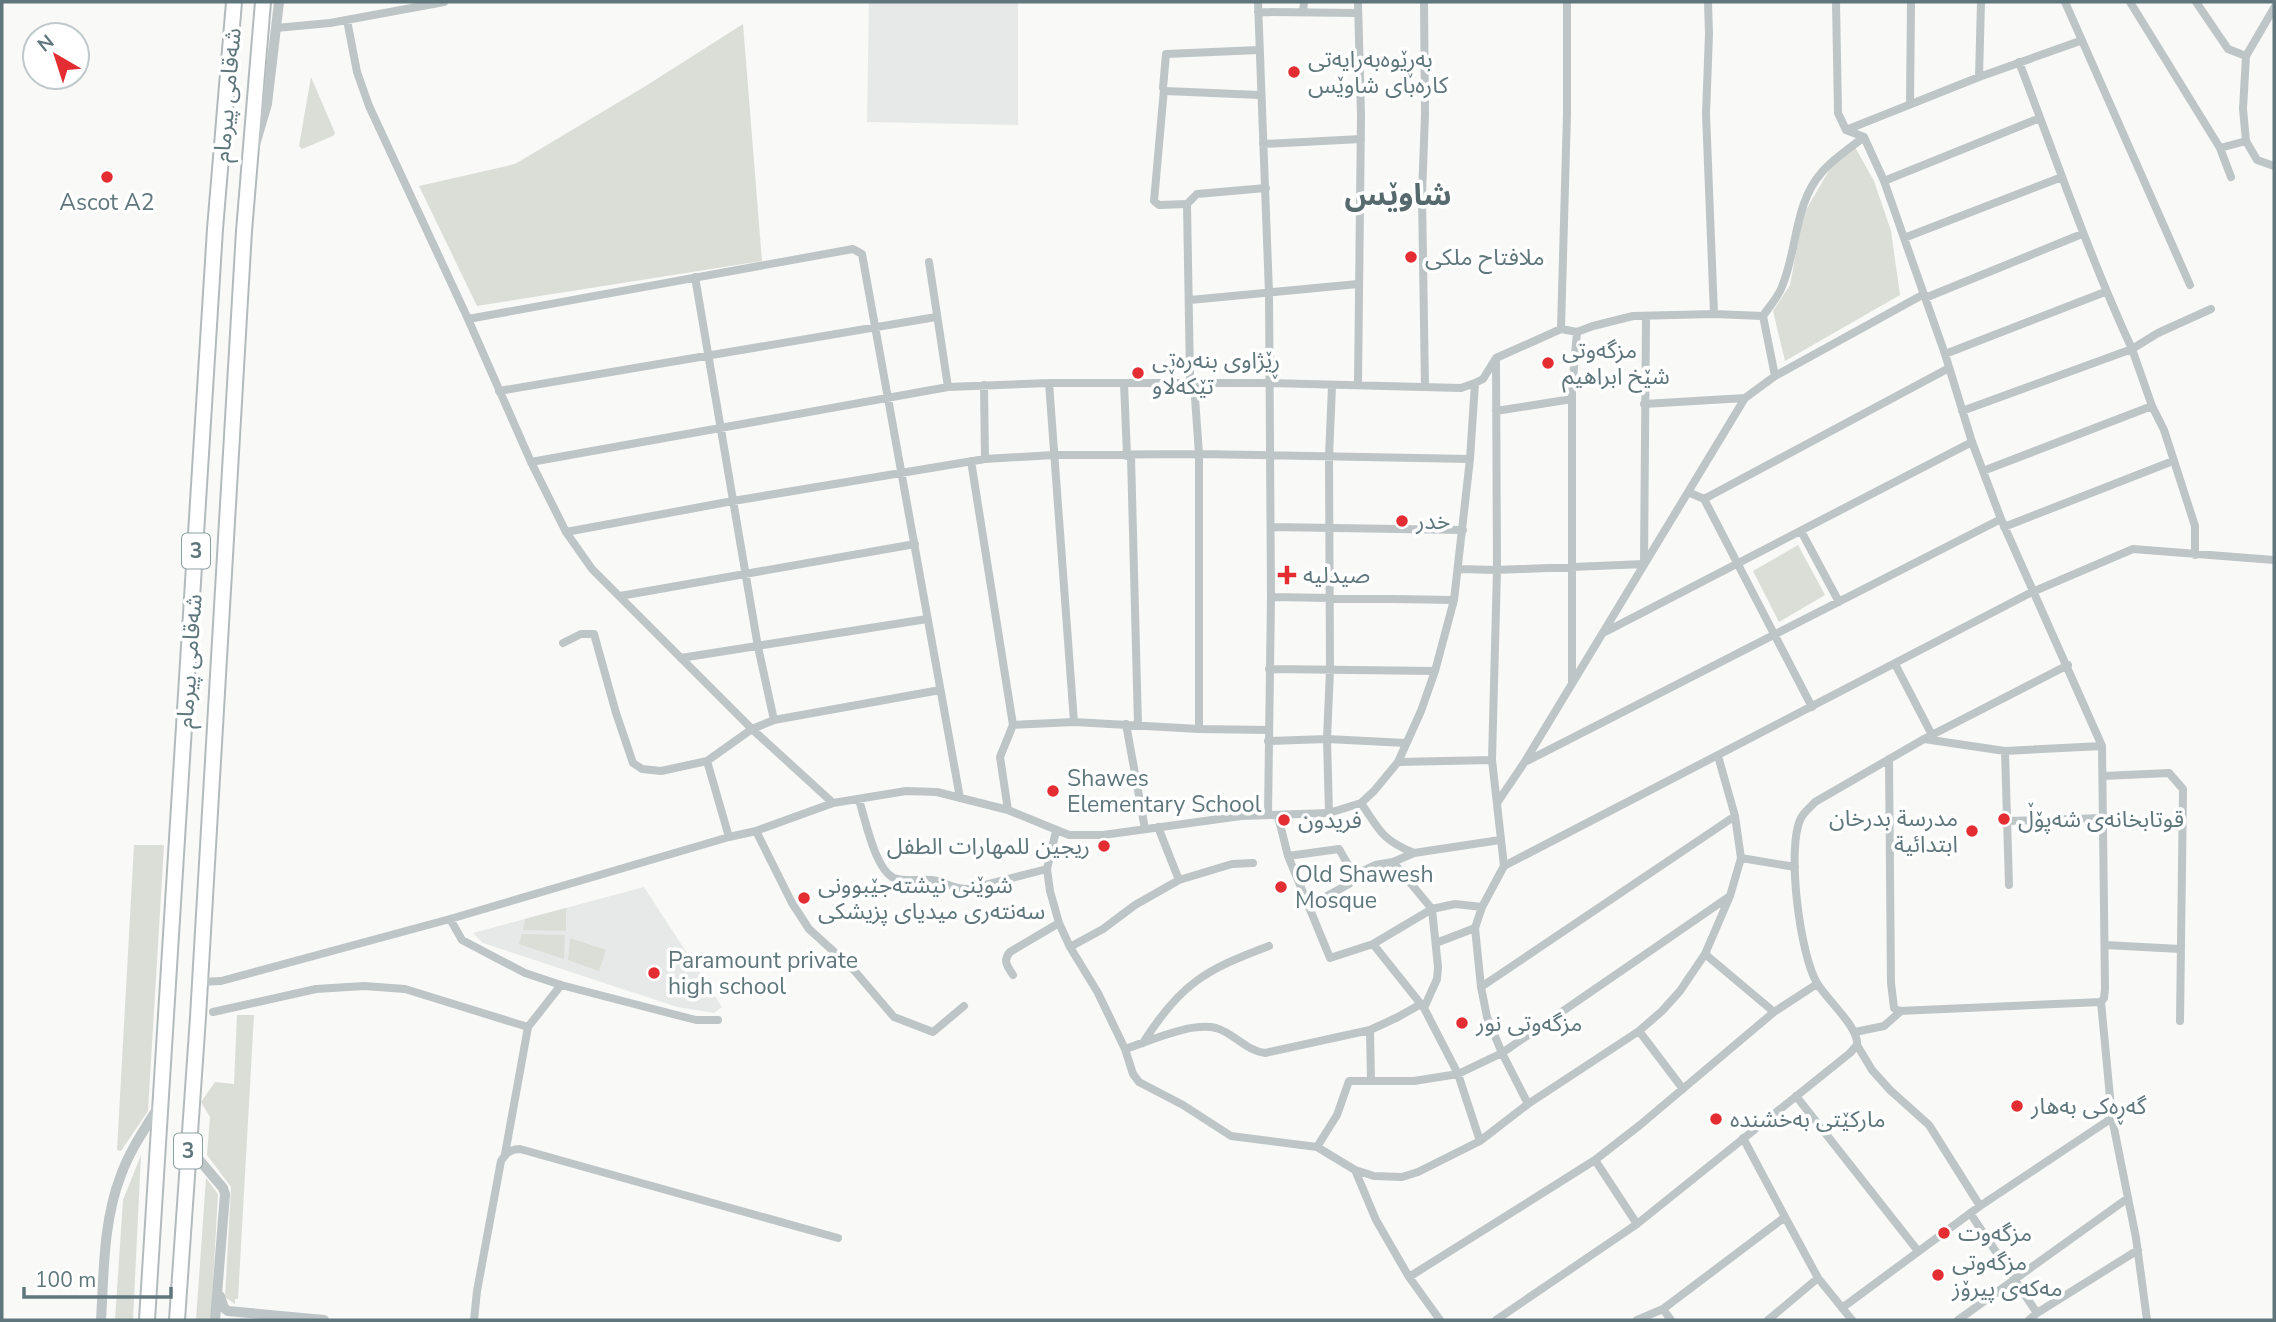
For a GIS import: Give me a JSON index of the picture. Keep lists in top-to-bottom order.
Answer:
{
  "streets": {
    "highway": ["شەقامی پیرمام", "3"]
  },
  "districts": ["شاوێس"],
  "places": {
    "other": [
      "بەڕێوەبەرایەتی کارەبای شاوێس",
      "Ascot A2",
      "ملافتاح ملکی",
      "مزگەوتی شێخ ابراهیم",
      "ڕێژاوی بنەرەتی تێکەڵاو",
      "خدر",
      "Shawes Elementary School",
      "قوتابخانەی شەپۆڵ",
      "فريدون",
      "مدرسة بدرخان ابتدائية",
      "ريجين للمهارات الطفل",
      "Old Shawesh Mosque",
      "شوێنی نیشتەجێبوونی سەنتەری میدیای پزیشکی",
      "Paramount private high school",
      "مزگەوتی نور",
      "گەڕەکی بەهار",
      "مارکێتی بەخشندە",
      "مزگەوت",
      "مزگەوتی مەکەی پیرۆز"
    ],
    "health": ["صیدلیە"]
  },
  "scale_bar": "100 m",
  "north": "top left"
}
